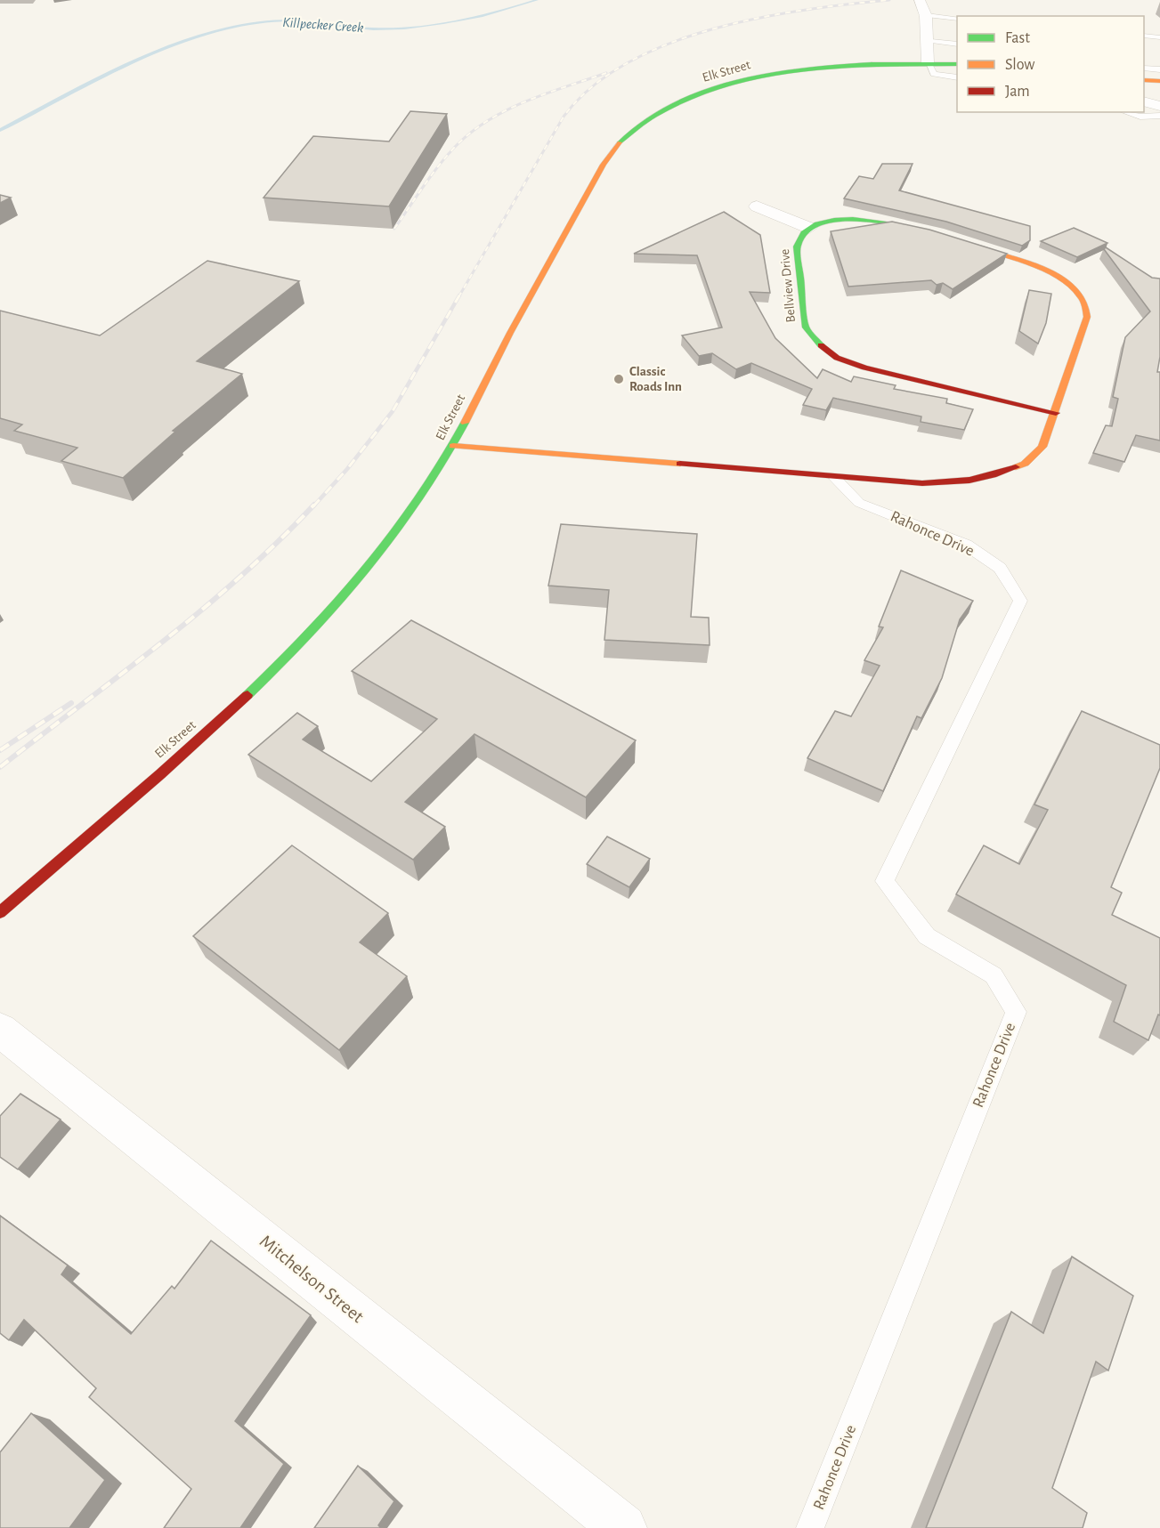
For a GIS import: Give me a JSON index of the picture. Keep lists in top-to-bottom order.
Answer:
{
  "streets": {
    "main road": ["Elk Street", "Bellview Drive"],
    "street": ["Mitchelson Street"],
    "lane": ["Rahonce Drive"]
  },
  "water": ["Killpecker Creek"],
  "places": ["Classic Roads Inn"],
  "legend": ["Fast", "Slow", "Jam"]
}
